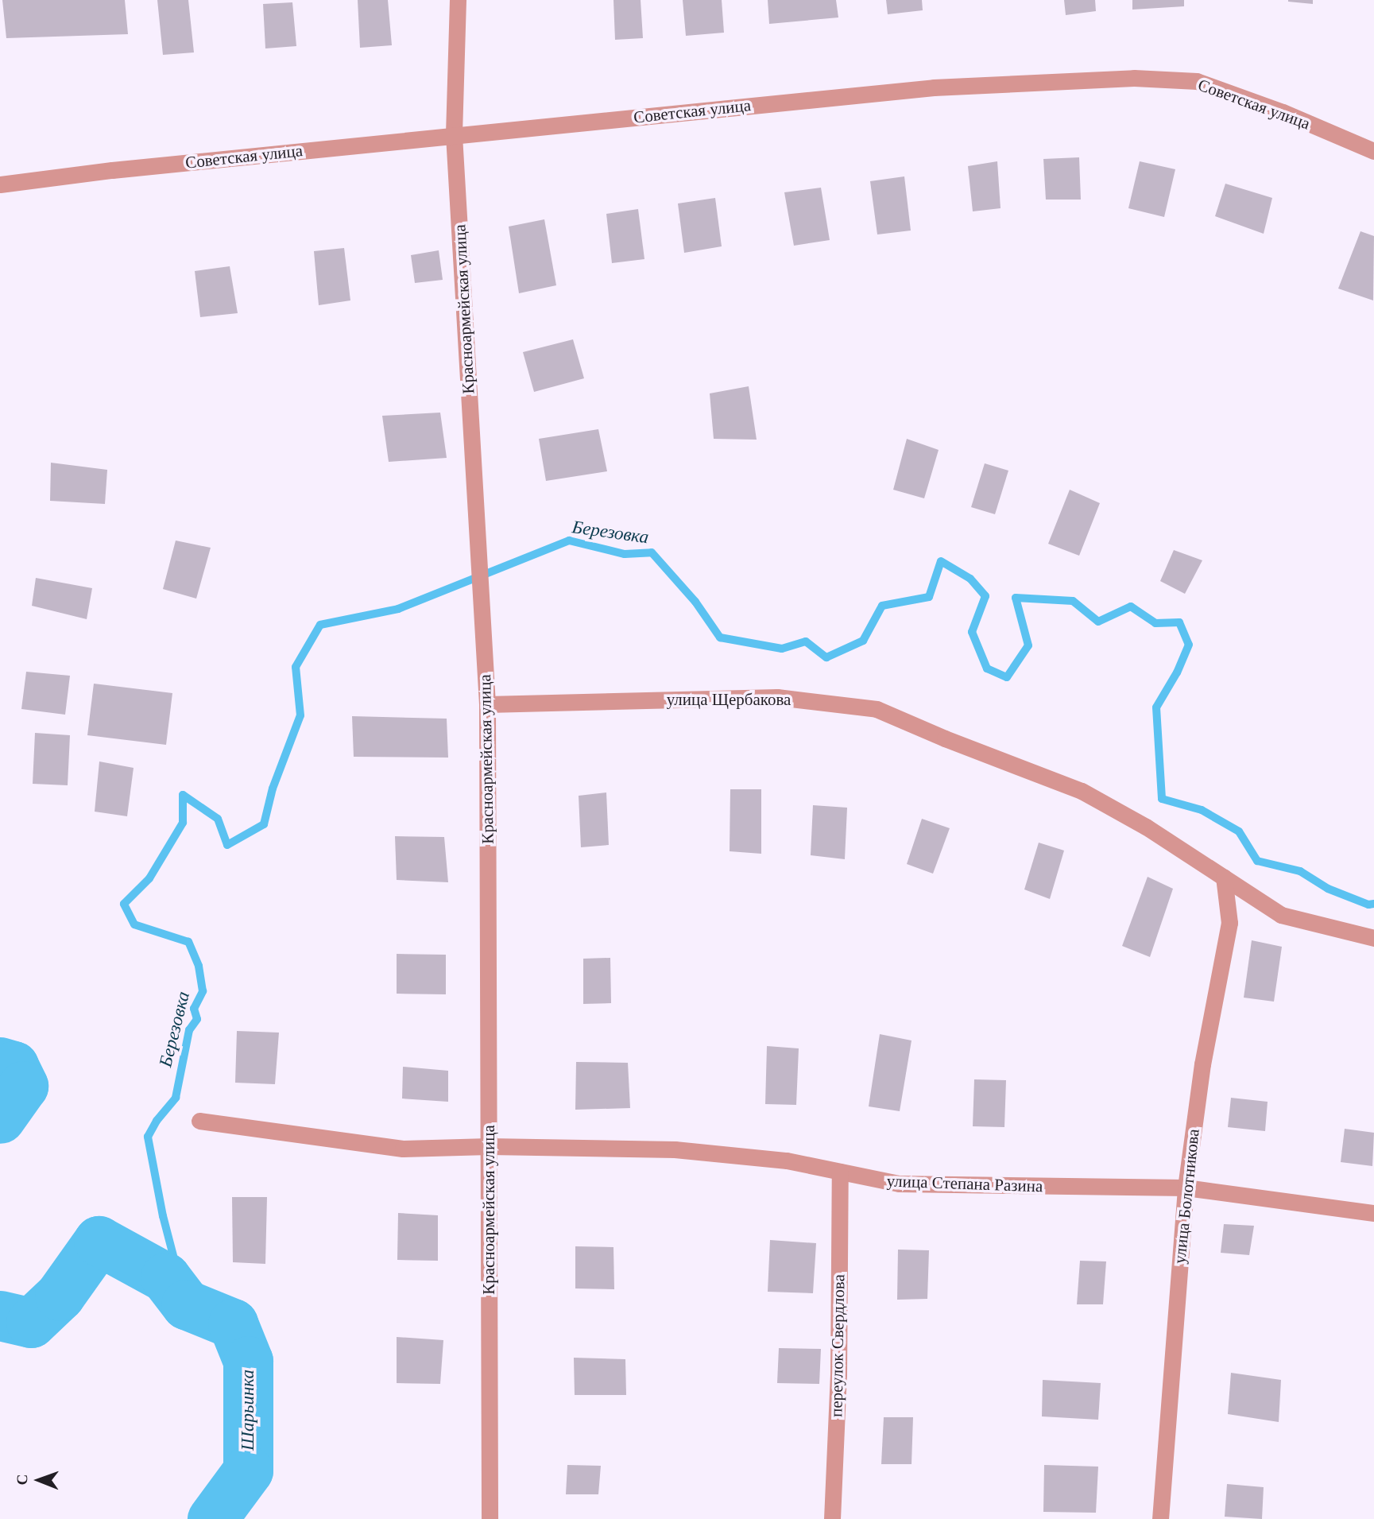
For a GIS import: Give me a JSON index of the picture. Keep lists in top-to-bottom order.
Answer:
{
  "streets": {
    "street": [
      "Советская улица",
      "Красноармейская улица",
      "улица Щербакова",
      "улица Степана Разина",
      "улица Болотникова",
      "переулок Свердлова"
    ]
  },
  "crossings": [
    ["Советская улица", "Красноармейская улица"],
    ["Красноармейская улица", "улица Щербакова"],
    ["Красноармейская улица", "улица Степана Разина"],
    ["улица Щербакова", "улица Болотникова"],
    ["улица Степана Разина", "улица Болотникова"],
    ["улица Степана Разина", "переулок Свердлова"]
  ],
  "water": ["Березовка", "Шарьинка"],
  "north": "left"
}
